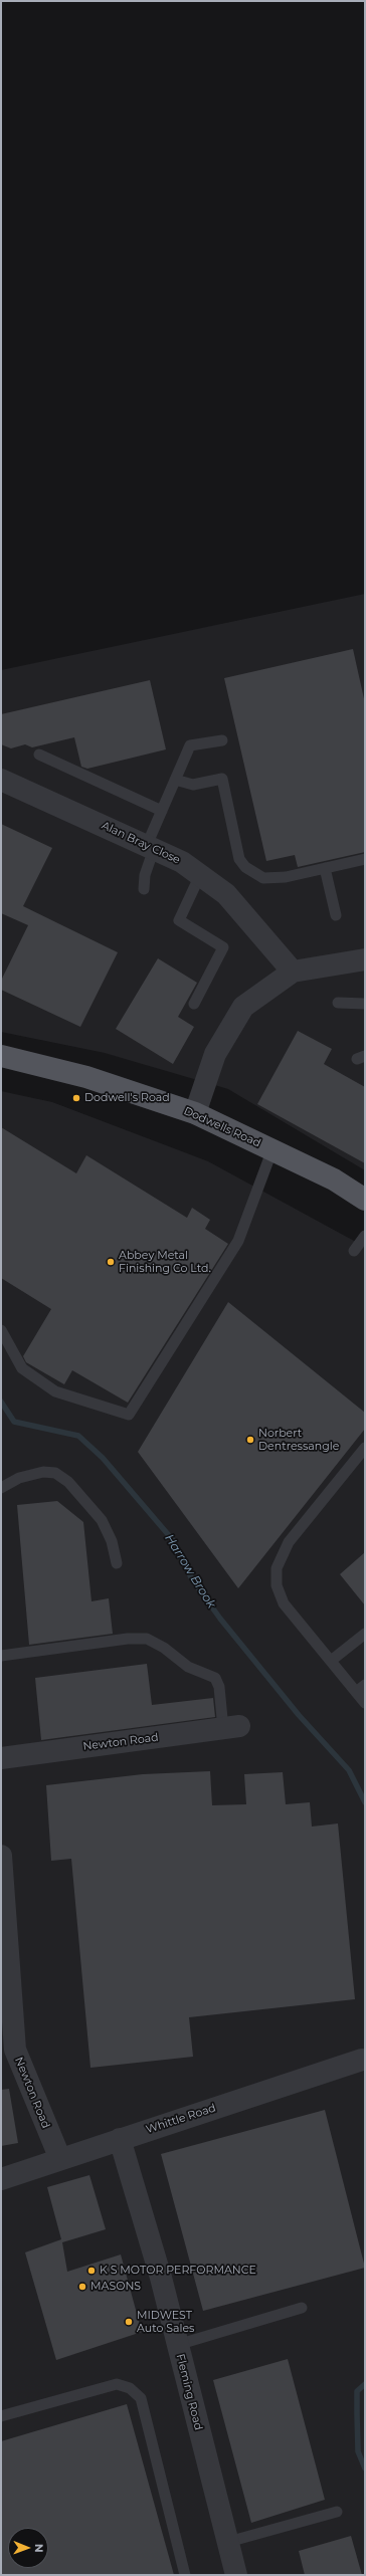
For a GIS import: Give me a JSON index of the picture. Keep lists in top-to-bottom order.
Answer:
{
  "streets": {
    "main road": ["Dodwells Road"],
    "street": [
      "Alan Bray Close",
      "Newton Road",
      "Whittle Road",
      "Fleming Road"
    ]
  },
  "crossings": [
    ["Newton Road", "Whittle Road"],
    ["Whittle Road", "Fleming Road"]
  ],
  "water": ["Harrow Brook"],
  "places": [
    "Dodwell's Road",
    "Abbey Metal Finishing Co Ltd.",
    "Norbert Dentressangle",
    "K S MOTOR PERFORMANCE",
    "MASONS",
    "MIDWEST Auto Sales"
  ],
  "north": "right"
}
